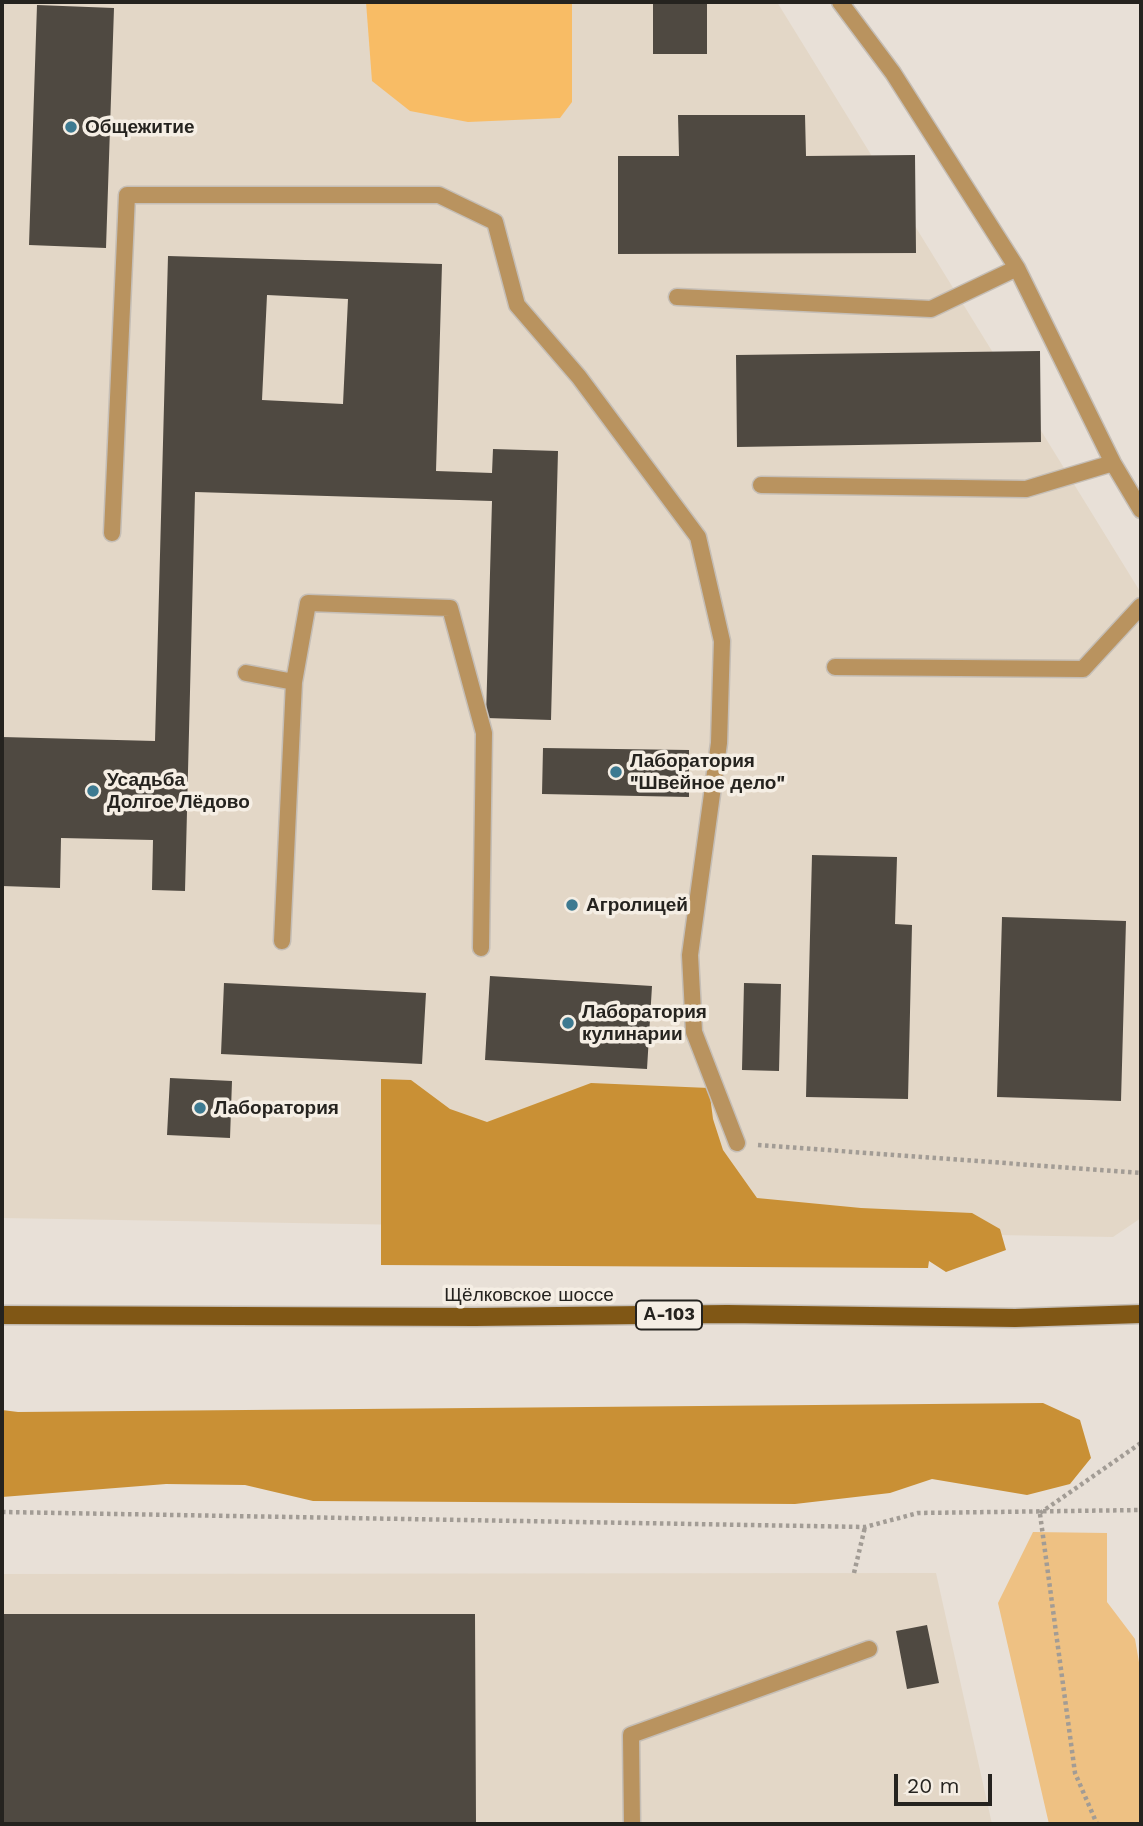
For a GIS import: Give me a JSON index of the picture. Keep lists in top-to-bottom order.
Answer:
{
  "streets": {
    "main road": ["Щёлковское шоссе", "А-103"]
  },
  "places": [
    "Общежитие",
    "Лаборатория \"Швейное дело\"",
    "Усадьба Долгое Лёдово",
    "Агролицей",
    "Лаборатория кулинарии",
    "Лаборатория"
  ],
  "scale_bar": "20 m"
}
